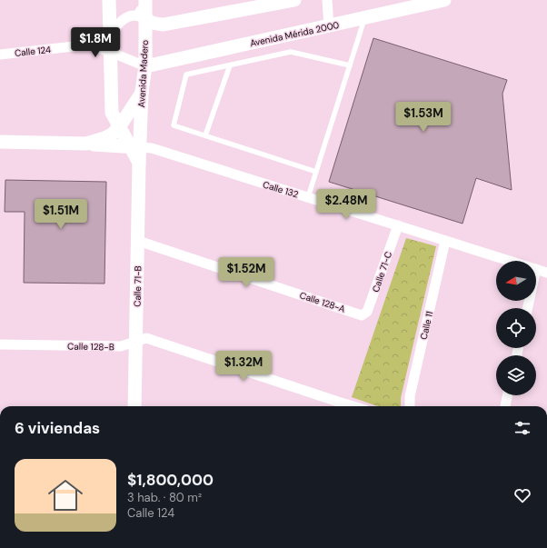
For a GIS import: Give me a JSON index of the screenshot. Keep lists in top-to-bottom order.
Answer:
{
  "streets": {
    "main road": ["Avenida Mérida 2000", "Avenida Madero", "Calle 71-B"],
    "street": [
      "Calle 124",
      "Calle 132",
      "Calle 71-C",
      "Calle 128-A",
      "Calle 11",
      "Calle 128-B"
    ]
  },
  "crossings": [
    ["Avenida Mérida 2000", "Calle 124"],
    ["Avenida Mérida 2000", "Avenida Madero"],
    ["Calle 124", "Avenida Madero"],
    ["Avenida Madero", "Calle 132"],
    ["Avenida Madero", "Calle 71-B"],
    ["Calle 132", "Calle 71-C"],
    ["Calle 132", "Calle 71-B"],
    ["Calle 132", "Calle 11"],
    ["Calle 71-C", "Calle 128-A"],
    ["Calle 71-B", "Calle 128-A"],
    ["Calle 71-B", "Calle 128-B"]
  ],
  "north": "left",
  "page": {
    "price": [
      "$1.8M",
      "$1.53M",
      "$2.48M",
      "$1.51M",
      "$1.52M",
      "$1.32M"
    ],
    "heading": "6 viviendas",
    "list": [
      {
        "name": "$1,800,000",
        "note": "3 hab. · 80 m² · Calle 124"
      }
    ]
  }
}
